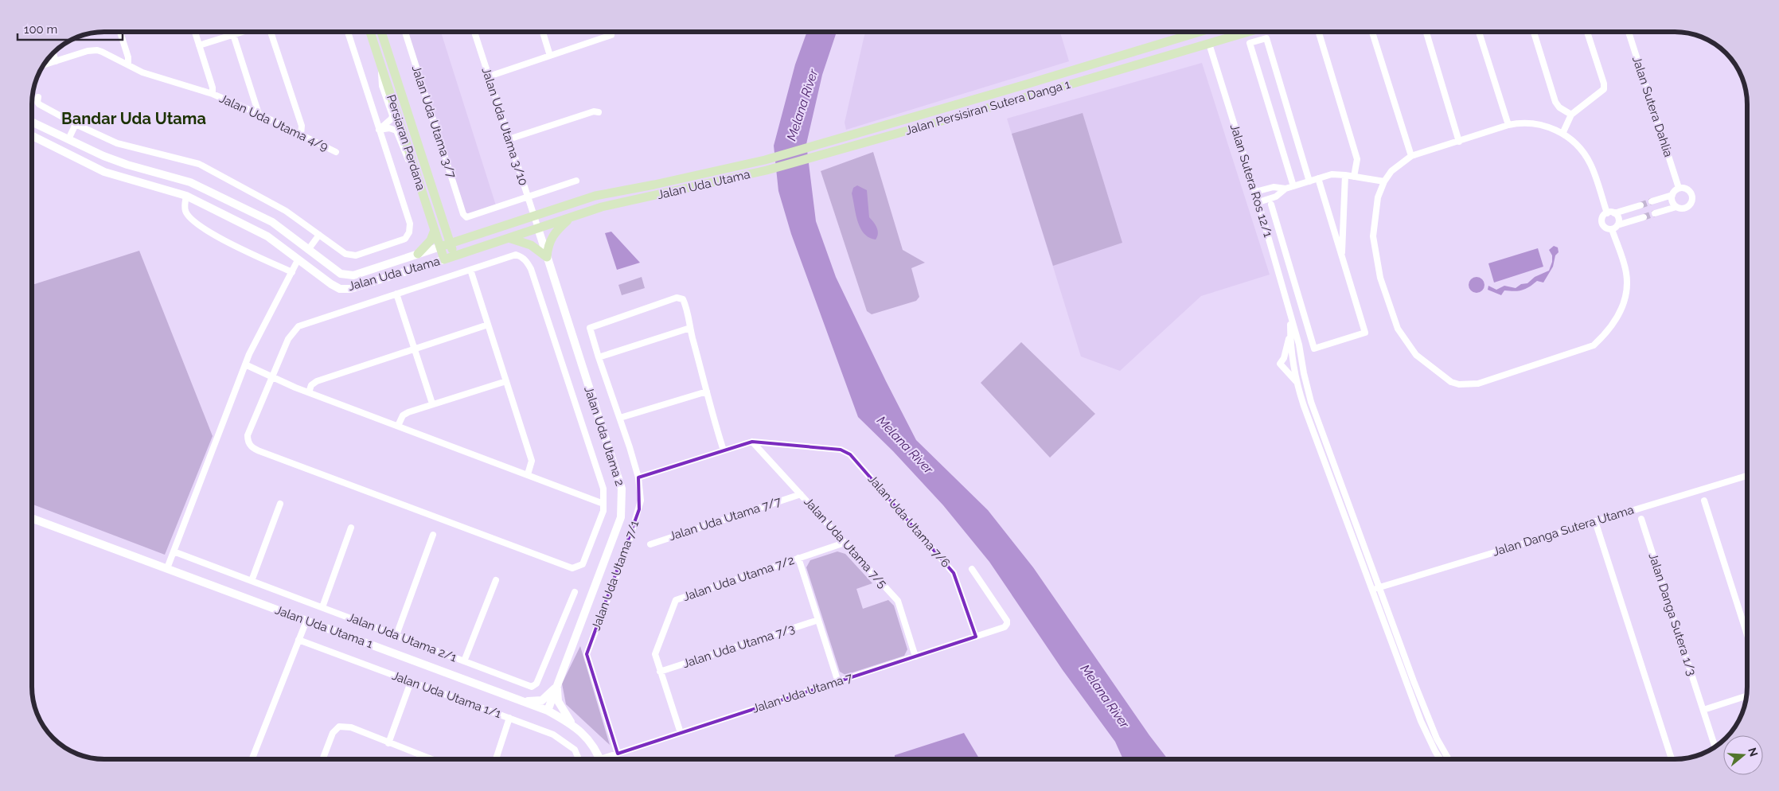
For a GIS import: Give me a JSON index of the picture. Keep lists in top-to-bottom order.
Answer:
{
  "streets": {
    "main road": ["Jalan Persisiran Sutera Danga 1", "Persiaran Perdana", "Jalan Uda Utama"],
    "street": [
      "Jalan Sutera Dahlia",
      "Jalan Uda Utama 3/7",
      "Jalan Uda Utama 4/9",
      "Jalan Uda Utama 3/10",
      "Jalan Sutera Ros 12/1",
      "Jalan Uda Utama 2",
      "Jalan Uda Utama 7/7",
      "Jalan Uda Utama 7/6",
      "Jalan Danga Sutera Utama",
      "Jalan Uda Utama 7/5",
      "Jalan Uda Utama 7/1",
      "Jalan Uda Utama 7/2",
      "Jalan Danga Sutera 1/3",
      "Jalan Uda Utama 1",
      "Jalan Uda Utama 2/1",
      "Jalan Uda Utama 7/3",
      "Jalan Uda Utama 7",
      "Jalan Uda Utama 1/1"
    ]
  },
  "crossings": [
    ["Jalan Persisiran Sutera Danga 1", "Jalan Sutera Ros 12/1"],
    ["Jalan Persisiran Sutera Danga 1", "Jalan Uda Utama"],
    ["Jalan Uda Utama 3/7", "Jalan Uda Utama 3/10"],
    ["Jalan Uda Utama 3/10", "Jalan Uda Utama"],
    ["Jalan Uda Utama 3/10", "Jalan Uda Utama 2"],
    ["Persiaran Perdana", "Jalan Uda Utama"],
    ["Jalan Sutera Ros 12/1", "Jalan Danga Sutera Utama"],
    ["Jalan Uda Utama", "Jalan Uda Utama 2"],
    ["Jalan Uda Utama 2", "Jalan Uda Utama 1"],
    ["Jalan Uda Utama 7/7", "Jalan Uda Utama 7/5"],
    ["Jalan Uda Utama 7/6", "Jalan Uda Utama 7/5"],
    ["Jalan Uda Utama 7/6", "Jalan Uda Utama 7"],
    ["Jalan Uda Utama 7/5", "Jalan Uda Utama 7/2"],
    ["Jalan Uda Utama 7/5", "Jalan Uda Utama 7"],
    ["Jalan Uda Utama 7/1", "Jalan Uda Utama 7"],
    ["Jalan Uda Utama 7/2", "Jalan Uda Utama 7/3"],
    ["Jalan Uda Utama 7/2", "Jalan Uda Utama 7"]
  ],
  "districts": ["Bandar Uda Utama"],
  "water": ["Melana River"],
  "scale_bar": "100 m",
  "north": "right"
}
